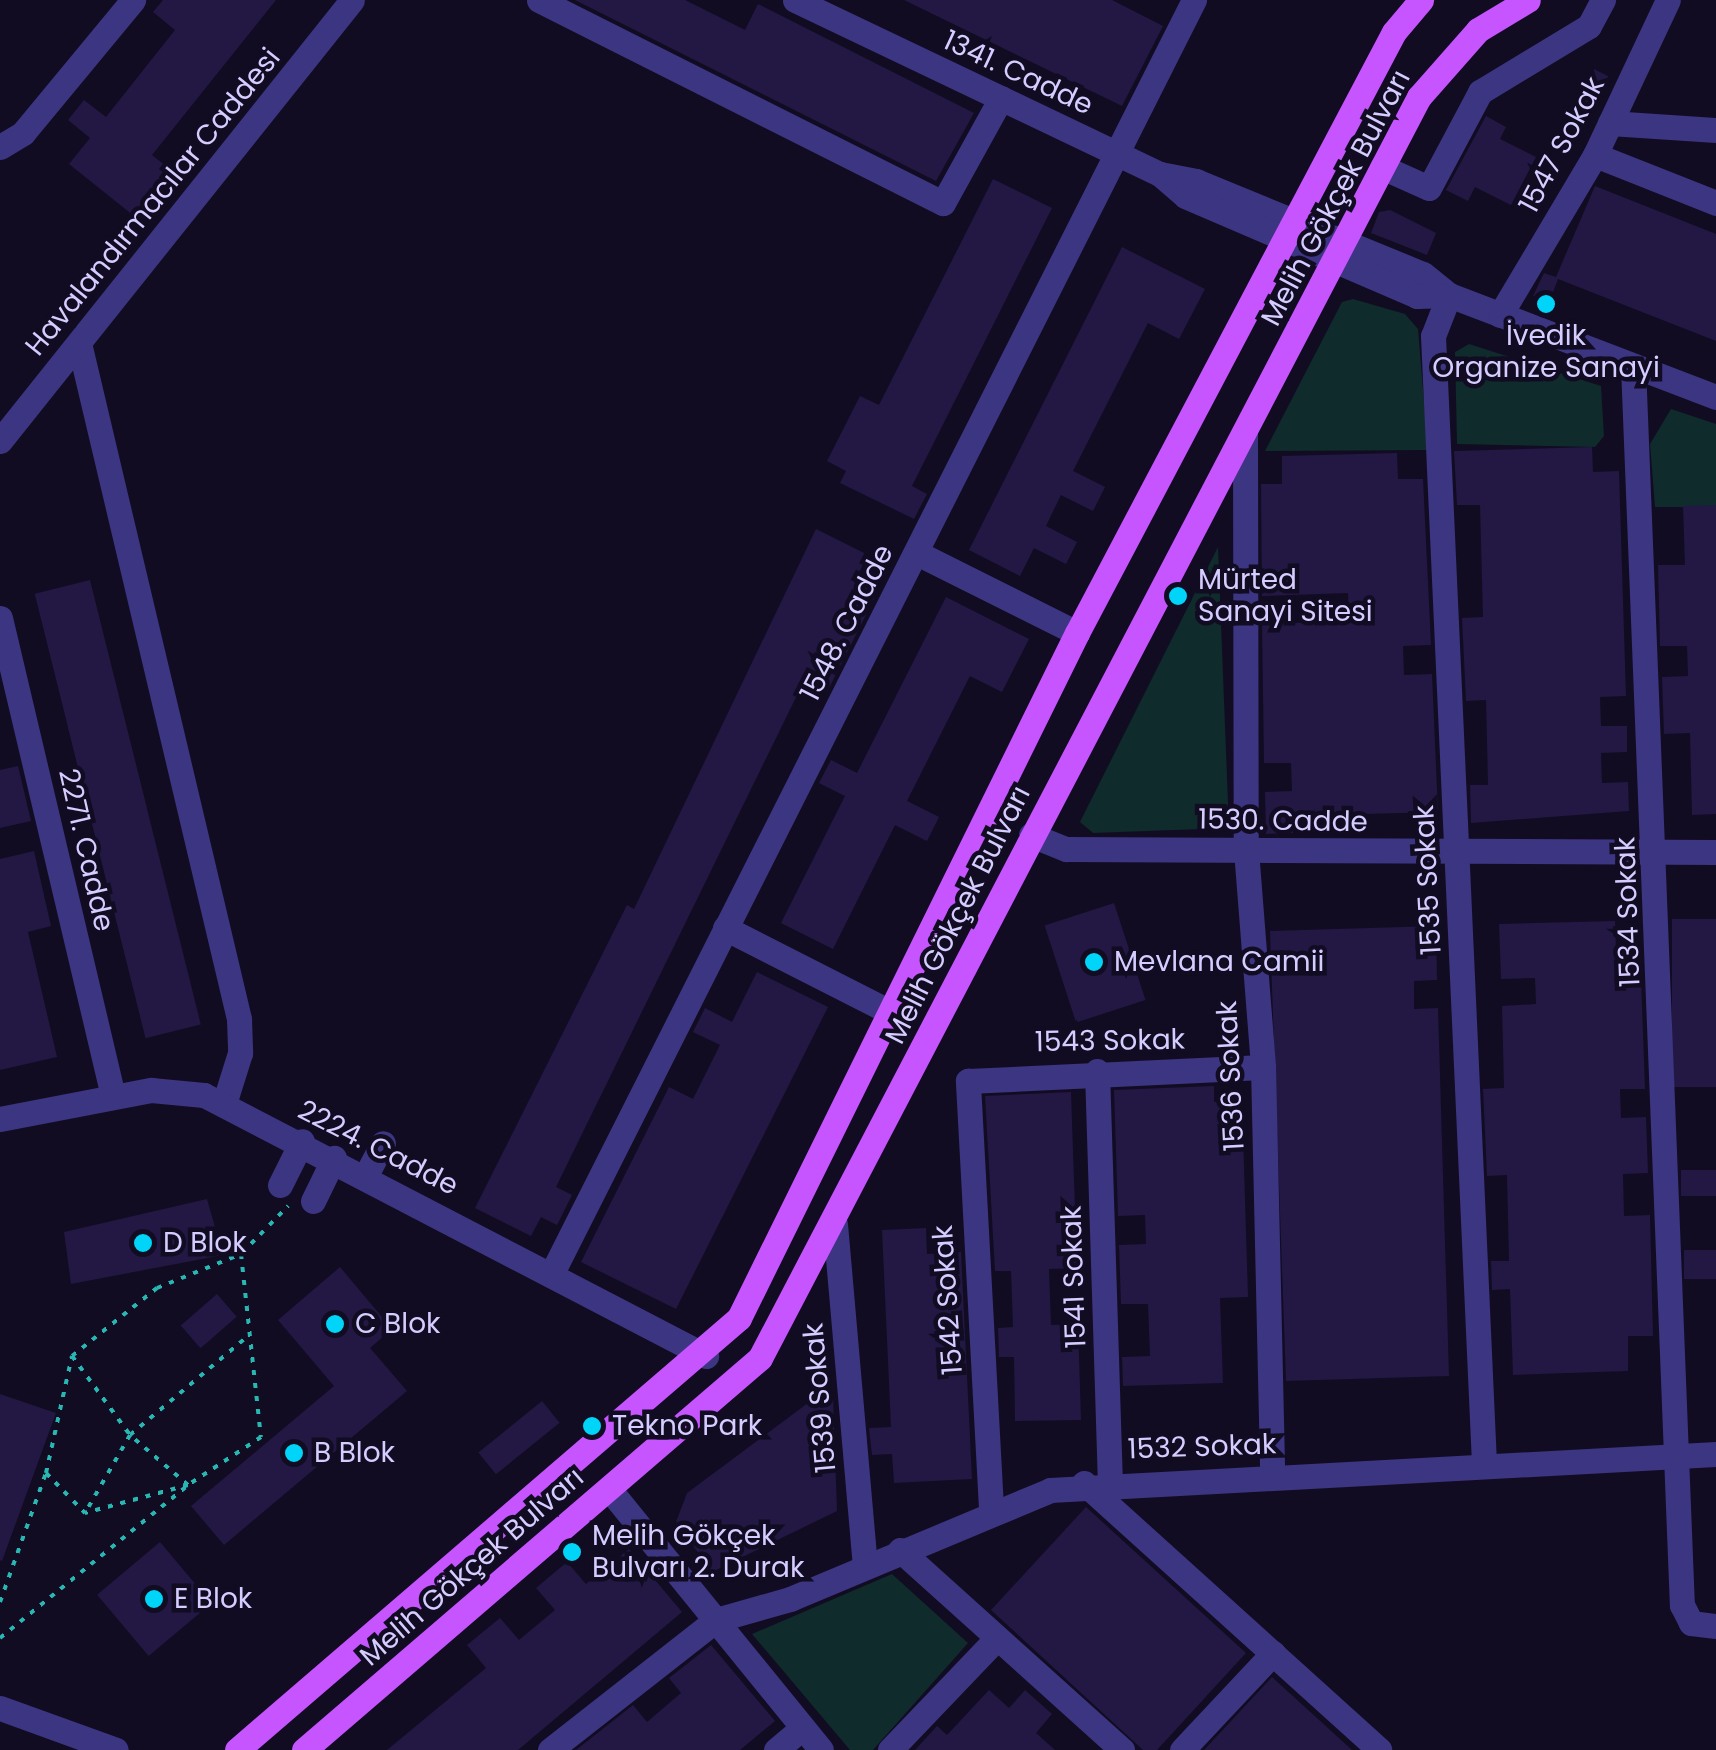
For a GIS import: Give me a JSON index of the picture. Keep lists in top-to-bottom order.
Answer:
{
  "streets": {
    "main road": ["Melih Gökçek Bulvarı"],
    "street": [
      "1341. Cadde",
      "1547 Sokak",
      "Havalandırmacılar Caddesi",
      "1548. Cadde",
      "1530. Cadde",
      "2271. Cadde",
      "1535 Sokak",
      "1534 Sokak",
      "1543 Sokak",
      "1536 Sokak",
      "2224. Cadde",
      "1541 Sokak",
      "1542 Sokak",
      "1539 Sokak",
      "1532 Sokak"
    ]
  },
  "crossings": [
    ["1341. Cadde", "1547 Sokak"],
    ["1341. Cadde", "Melih Gökçek Bulvarı"],
    ["1341. Cadde", "1548. Cadde"],
    ["1341. Cadde", "1535 Sokak"],
    ["1341. Cadde", "1534 Sokak"],
    ["Melih Gökçek Bulvarı", "1530. Cadde"],
    ["Melih Gökçek Bulvarı", "1536 Sokak"],
    ["Melih Gökçek Bulvarı", "2224. Cadde"],
    ["Melih Gökçek Bulvarı", "1539 Sokak"],
    ["1548. Cadde", "2224. Cadde"],
    ["1530. Cadde", "1535 Sokak"],
    ["1530. Cadde", "1534 Sokak"],
    ["1530. Cadde", "1536 Sokak"],
    ["2271. Cadde", "2224. Cadde"],
    ["1535 Sokak", "1532 Sokak"],
    ["1534 Sokak", "1532 Sokak"],
    ["1543 Sokak", "1536 Sokak"],
    ["1543 Sokak", "1541 Sokak"],
    ["1543 Sokak", "1542 Sokak"],
    ["1536 Sokak", "1532 Sokak"],
    ["1541 Sokak", "1532 Sokak"],
    ["1542 Sokak", "1532 Sokak"],
    ["1539 Sokak", "1532 Sokak"]
  ],
  "places": [
    "İvedik Organize Sanayi",
    "Mürted Sanayi Sitesi",
    "Mevlana Camii",
    "D Blok",
    "C Blok",
    "Tekno Park",
    "B Blok",
    "Melih Gökçek Bulvarı 2. Durak",
    "E Blok"
  ]
}
